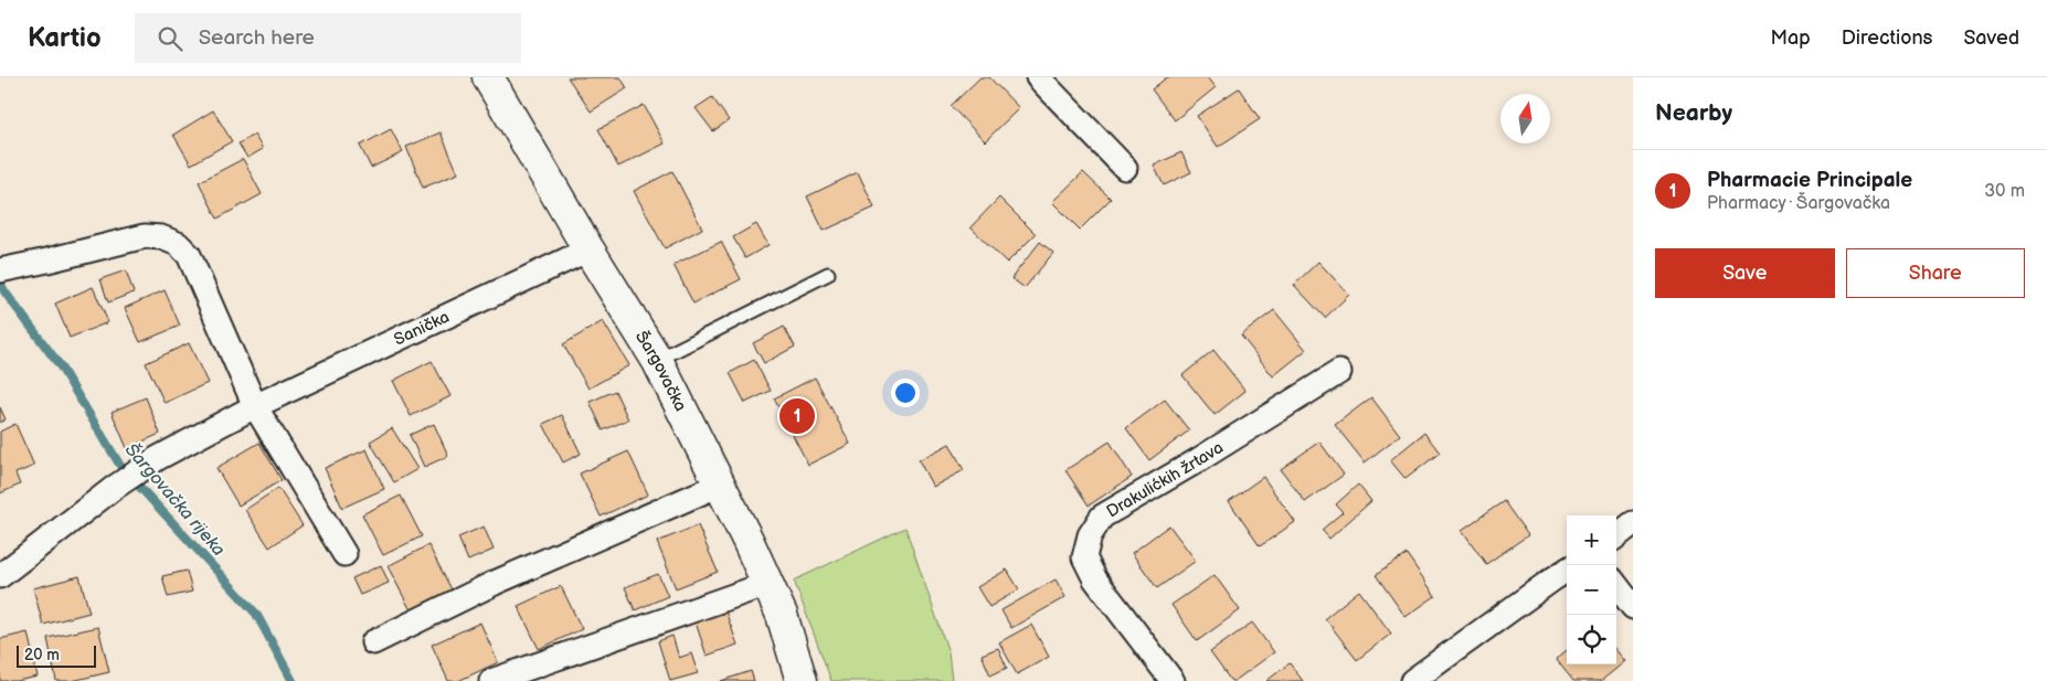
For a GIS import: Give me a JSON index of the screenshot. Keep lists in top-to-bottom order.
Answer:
{
  "streets": {
    "street": ["Sanička", "Šargovačka", "Drakulićkih žrtava"]
  },
  "crossings": [
    ["Sanička", "Šargovačka"]
  ],
  "water": ["Šargovačka rijeka"],
  "scale_bar": "20 m",
  "north": "top",
  "page": {
    "header": "Kartio",
    "search": "Search here",
    "nav": ["Map", "Directions", "Saved"],
    "heading": "Nearby",
    "list": [
      {
        "mark": "1",
        "name": "Pharmacie Principale",
        "note": "Pharmacy · Šargovačka",
        "value": "30 m"
      }
    ],
    "buttons": ["Save", "Share"],
    "pins": "1",
    "map_buttons": ["+", "−"],
    "scale": "20 m"
  }
}
